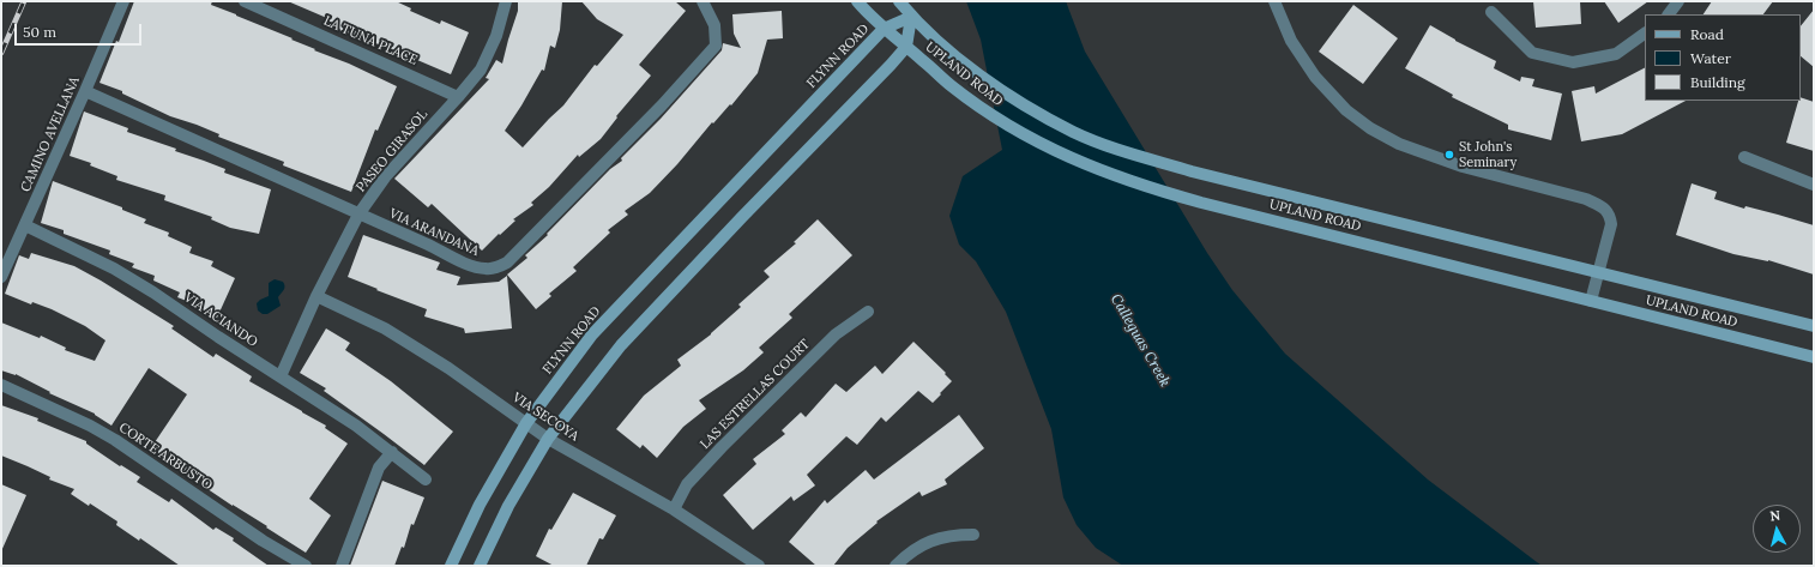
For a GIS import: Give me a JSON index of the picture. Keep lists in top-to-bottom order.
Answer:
{
  "streets": {
    "main road": ["FLYNN ROAD", "UPLAND ROAD"],
    "street": [
      "LA TUNA PLACE",
      "CAMINO AVELLANA",
      "PASEO GIRASOL",
      "VIA ARANDANA",
      "VIA ACIANDO",
      "LAS ESTRELLAS COURT",
      "VIA SECOYA",
      "CORTE ARBUSTO"
    ]
  },
  "crossings": [
    ["LA TUNA PLACE", "PASEO GIRASOL"],
    ["FLYNN ROAD", "UPLAND ROAD"],
    ["FLYNN ROAD", "VIA SECOYA"],
    ["CAMINO AVELLANA", "VIA ARANDANA"],
    ["CAMINO AVELLANA", "VIA ACIANDO"],
    ["PASEO GIRASOL", "VIA ARANDANA"],
    ["PASEO GIRASOL", "VIA ACIANDO"],
    ["PASEO GIRASOL", "VIA SECOYA"],
    ["LAS ESTRELLAS COURT", "VIA SECOYA"]
  ],
  "water": ["Calleguas Creek"],
  "places": ["St John's Seminary"],
  "legend": ["Road", "Water", "Building"],
  "scale_bar": "50 m",
  "north": "top"
}
